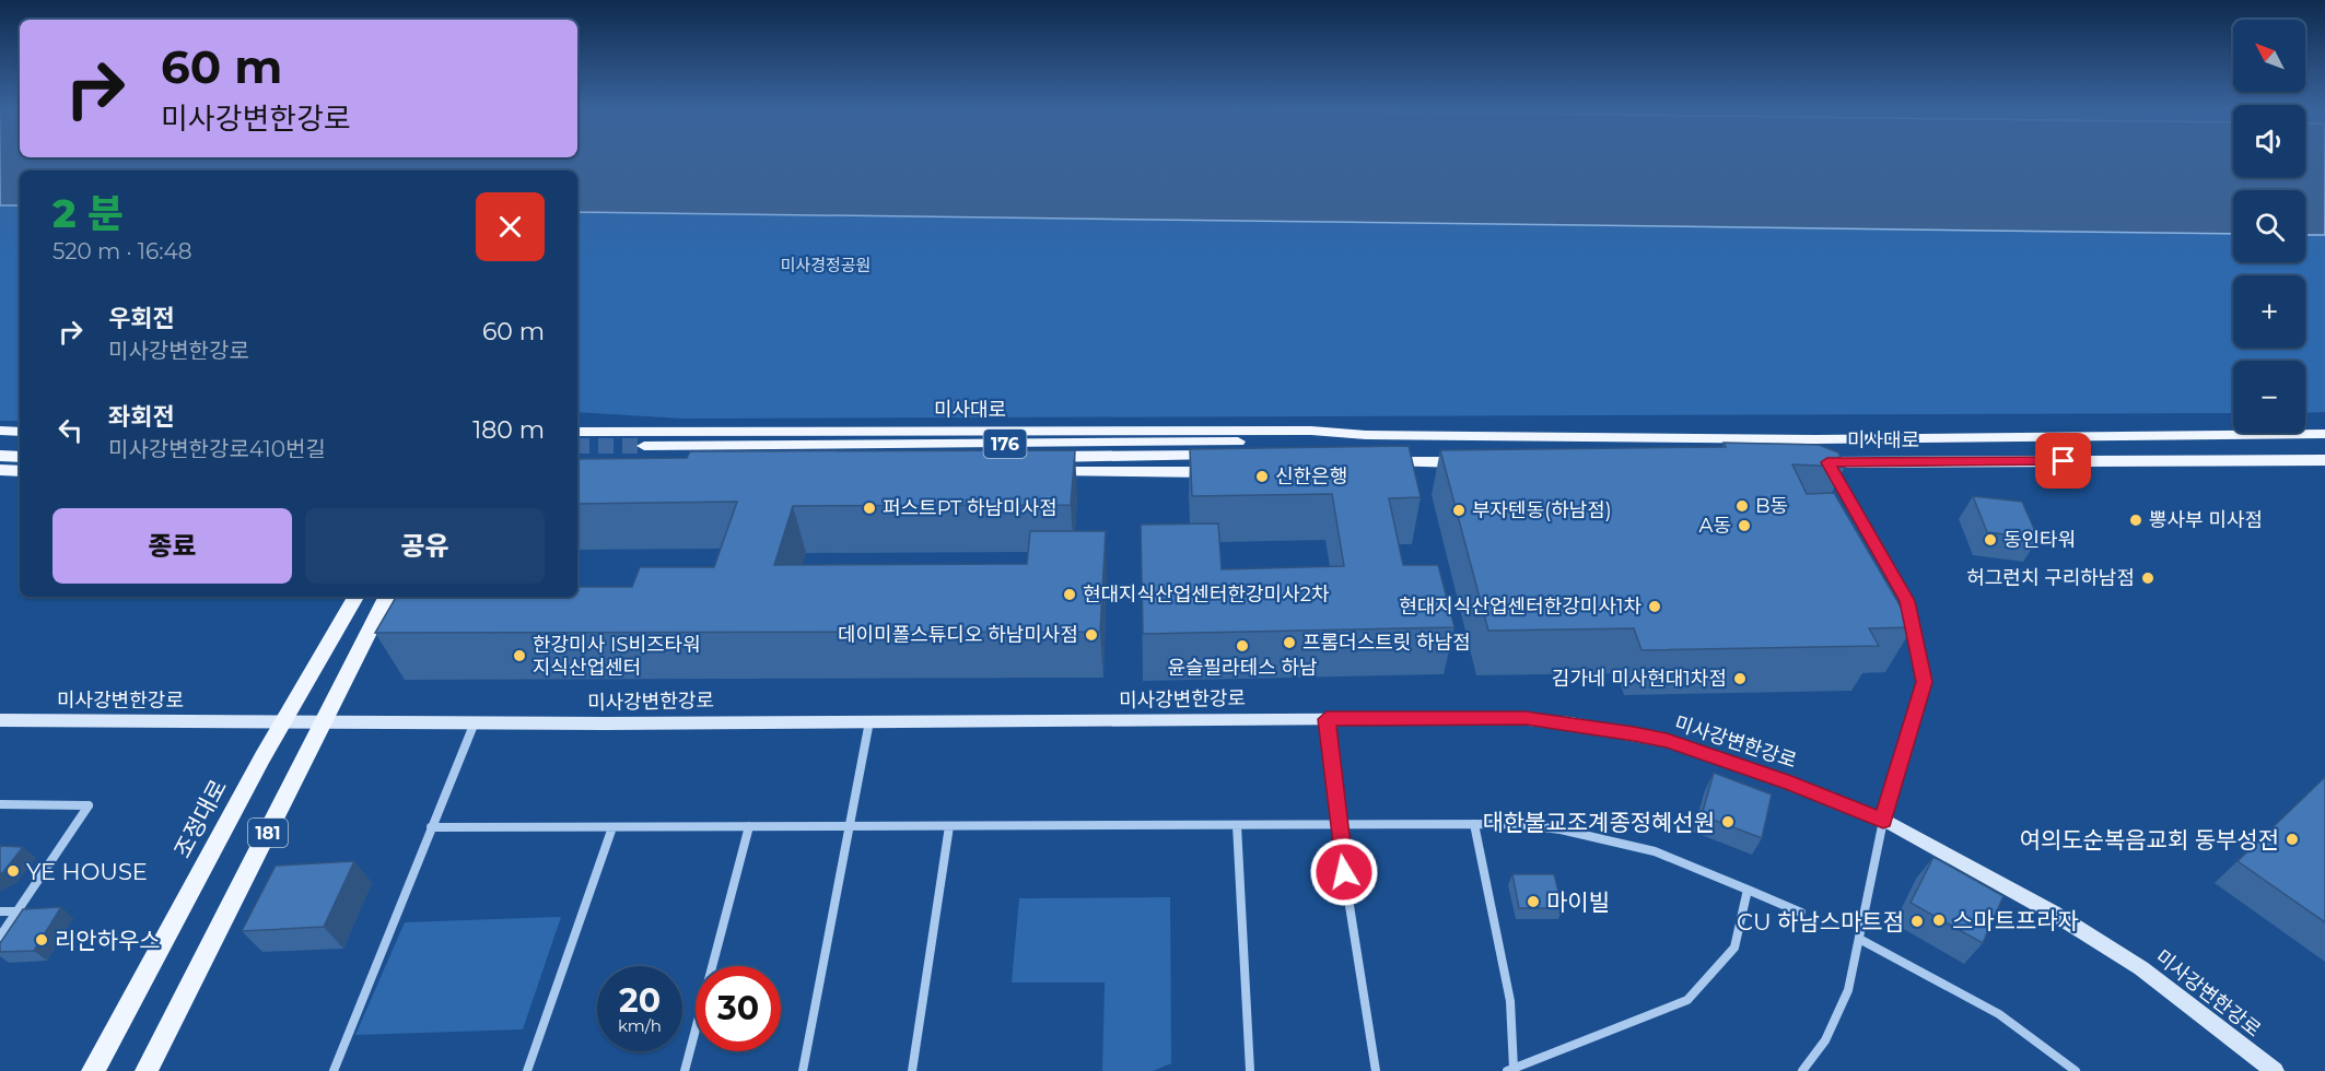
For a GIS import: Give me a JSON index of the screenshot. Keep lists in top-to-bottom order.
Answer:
{
  "streets": {
    "main road": [
      "미사대로",
      "176",
      "조정대로",
      "181"
    ],
    "street": ["미사강변한강로"]
  },
  "crossings": [
    ["미사강변한강로", "조정대로"],
    ["미사강변한강로", "181"]
  ],
  "parks": ["미사경정공원"],
  "places": [
    "신한은행",
    "B동",
    "퍼스트PT 하남미사점",
    "부자텐동(하남점)",
    "뽕사부 미사점",
    "A동",
    "동인타워",
    "허그런치 구리하남점",
    "현대지식산업센터한강미사2차",
    "현대지식산업센터한강미사1차",
    "데이미폴스튜디오 하남미사점",
    "프롬더스트릿 하남점",
    "윤슬필라테스 하남",
    "한강미사 IS비즈타워 지식산업센터",
    "김가네 미사현대1차점",
    "대한불교조계종정혜선원",
    "여의도순복음교회 동부성전",
    "YE HOUSE",
    "마이빌",
    "스마트프라자",
    "CU 하남스마트점",
    "리안하우스"
  ],
  "north": "top left",
  "page": {
    "map_buttons": ["+", "−"],
    "turn": ["60 m", "미사강변한강로"],
    "heading": ["2 분", "520 m · 16:48"],
    "list": [
      {
        "name": "우회전",
        "note": "미사강변한강로",
        "value": "60 m"
      },
      {
        "name": "좌회전",
        "note": "미사강변한강로410번길",
        "value": "180 m"
      }
    ],
    "buttons": ["종료", "공유"],
    "speed": "20 km/h",
    "limit": "30"
  }
}
